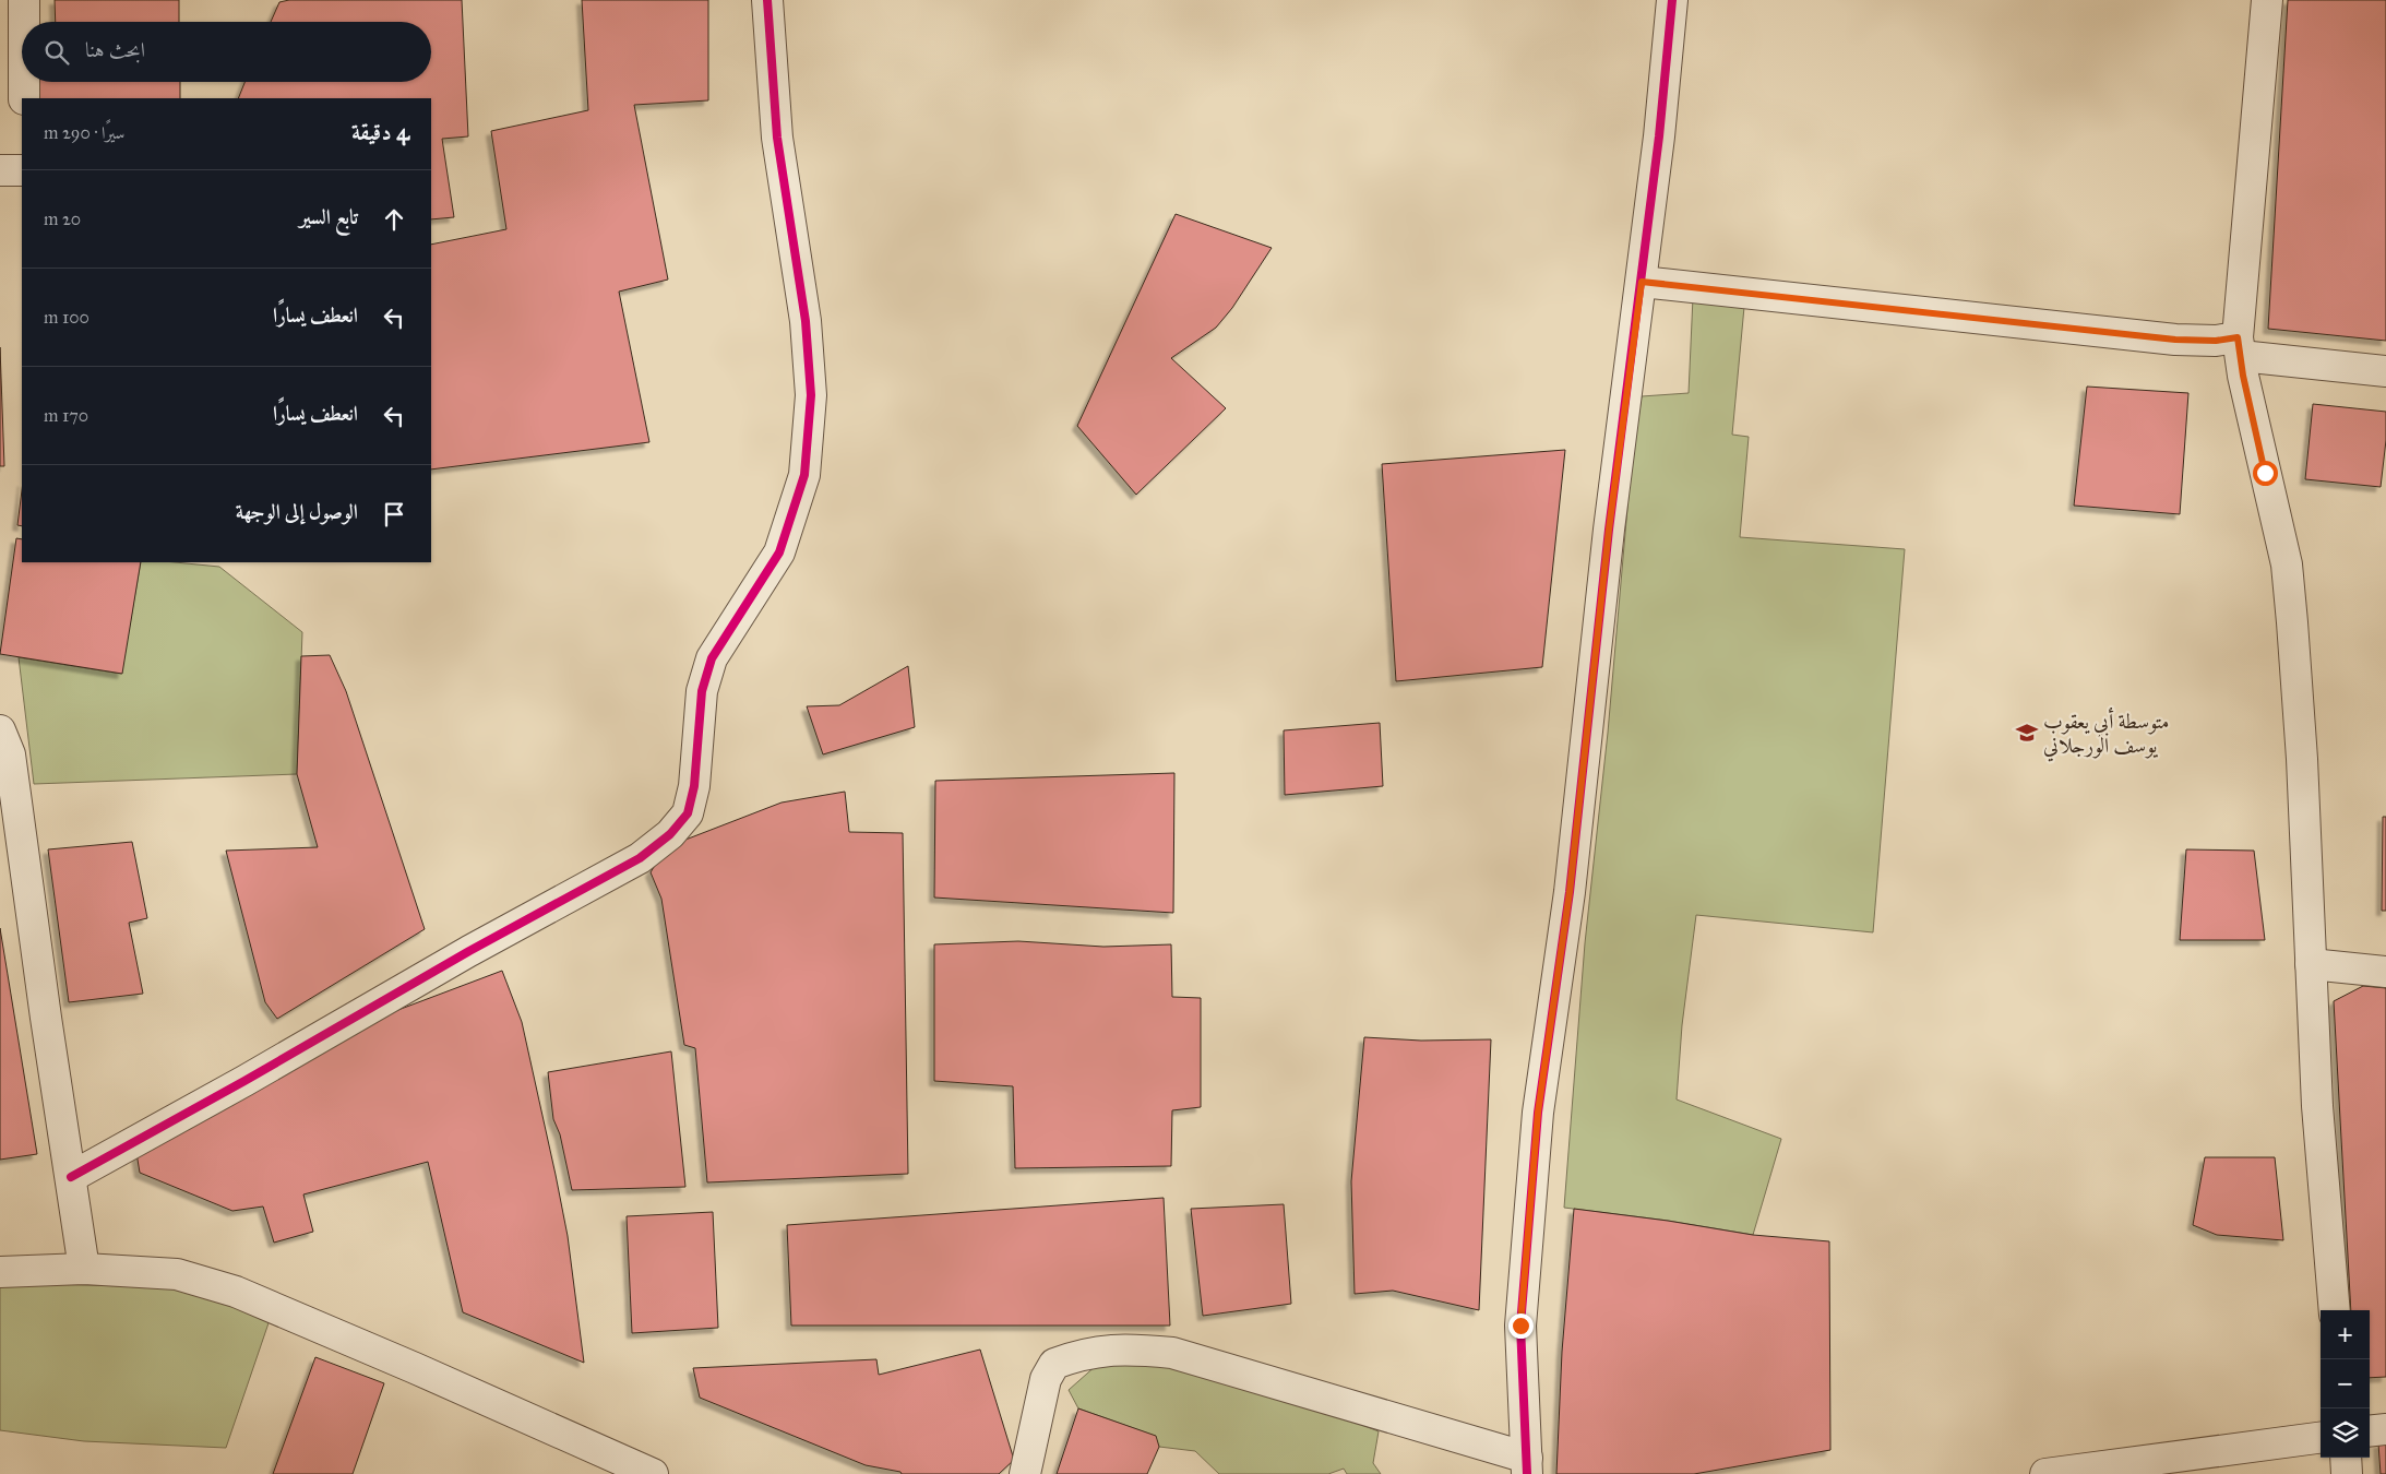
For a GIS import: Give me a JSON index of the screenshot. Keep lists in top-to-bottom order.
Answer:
{
  "places": {
    "school or university": ["متوسطة أبي يعقوب يوسف الورجلاني"]
  },
  "page": {
    "search": "ابحث هنا",
    "heading": ["4 دقيقة", "سيرًا · 290 m"],
    "list": [
      ["تابع السير", "20 m"],
      ["انعطف يسارًا", "100 m"],
      ["انعطف يسارًا", "170 m"],
      "الوصول إلى الوجهة"
    ],
    "map_buttons": ["+", "−"]
  }
}
